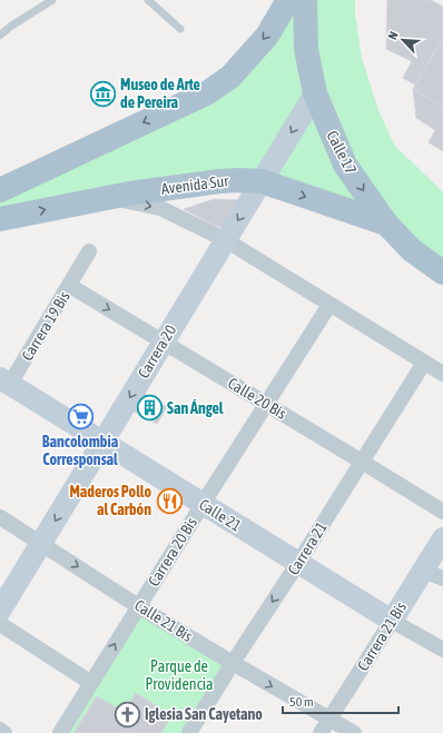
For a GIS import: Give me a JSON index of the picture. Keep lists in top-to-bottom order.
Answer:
{
  "streets": {
    "main road": ["Calle 17", "Avenida Sur"],
    "street": [
      "Carrera 19 Bis",
      "Carrera 20",
      "Calle 20 Bis",
      "Calle 21",
      "Carrera 21",
      "Carrera 20 Bis",
      "Calle 21 Bis",
      "Carrera 21 Bis"
    ]
  },
  "crossings": [
    ["Calle 17", "Avenida Sur"],
    ["Calle 17", "Carrera 20"],
    ["Avenida Sur", "Carrera 20"],
    ["Carrera 19 Bis", "Calle 20 Bis"],
    ["Carrera 19 Bis", "Calle 21"],
    ["Carrera 20", "Calle 20 Bis"],
    ["Carrera 20", "Calle 21"],
    ["Carrera 20", "Calle 21 Bis"],
    ["Calle 20 Bis", "Carrera 21"],
    ["Calle 20 Bis", "Carrera 20 Bis"],
    ["Calle 21", "Carrera 21"],
    ["Calle 21", "Carrera 20 Bis"],
    ["Calle 21", "Carrera 21 Bis"],
    ["Carrera 21", "Calle 21 Bis"],
    ["Carrera 20 Bis", "Calle 21 Bis"],
    ["Calle 21 Bis", "Carrera 21 Bis"]
  ],
  "one_way": ["Calle 17", "Avenida Sur", "Carrera 20"],
  "parks": ["Parque de Providencia"],
  "places": {
    "museum": ["Museo de Arte de Pereira"],
    "building": ["San Ángel"],
    "supermarket": ["Bancolombia Corresponsal"],
    "restaurant": ["Maderos Pollo al Carbón"],
    "church": ["Iglesia San Cayetano"]
  },
  "scale_bar": "50 m",
  "north": "top left"
}
